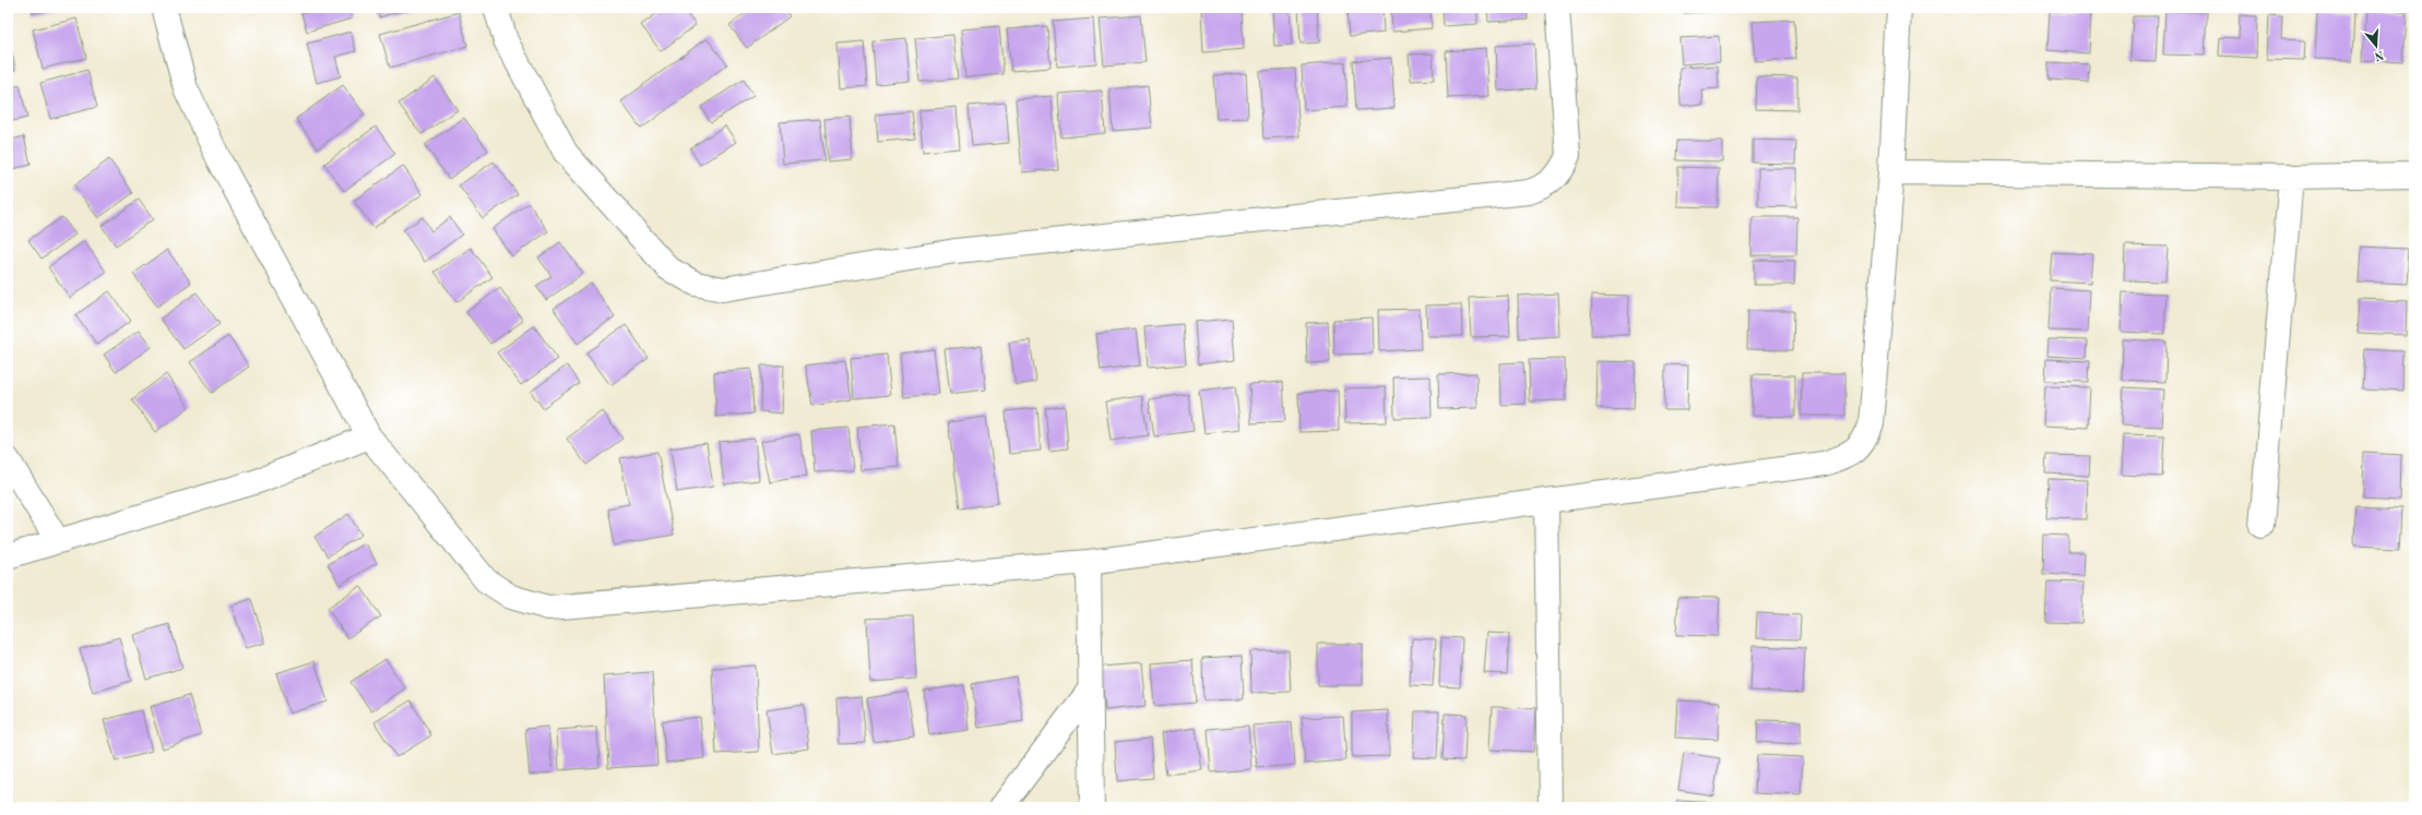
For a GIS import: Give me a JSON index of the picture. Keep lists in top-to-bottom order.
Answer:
{
  "north": "bottom"
}
